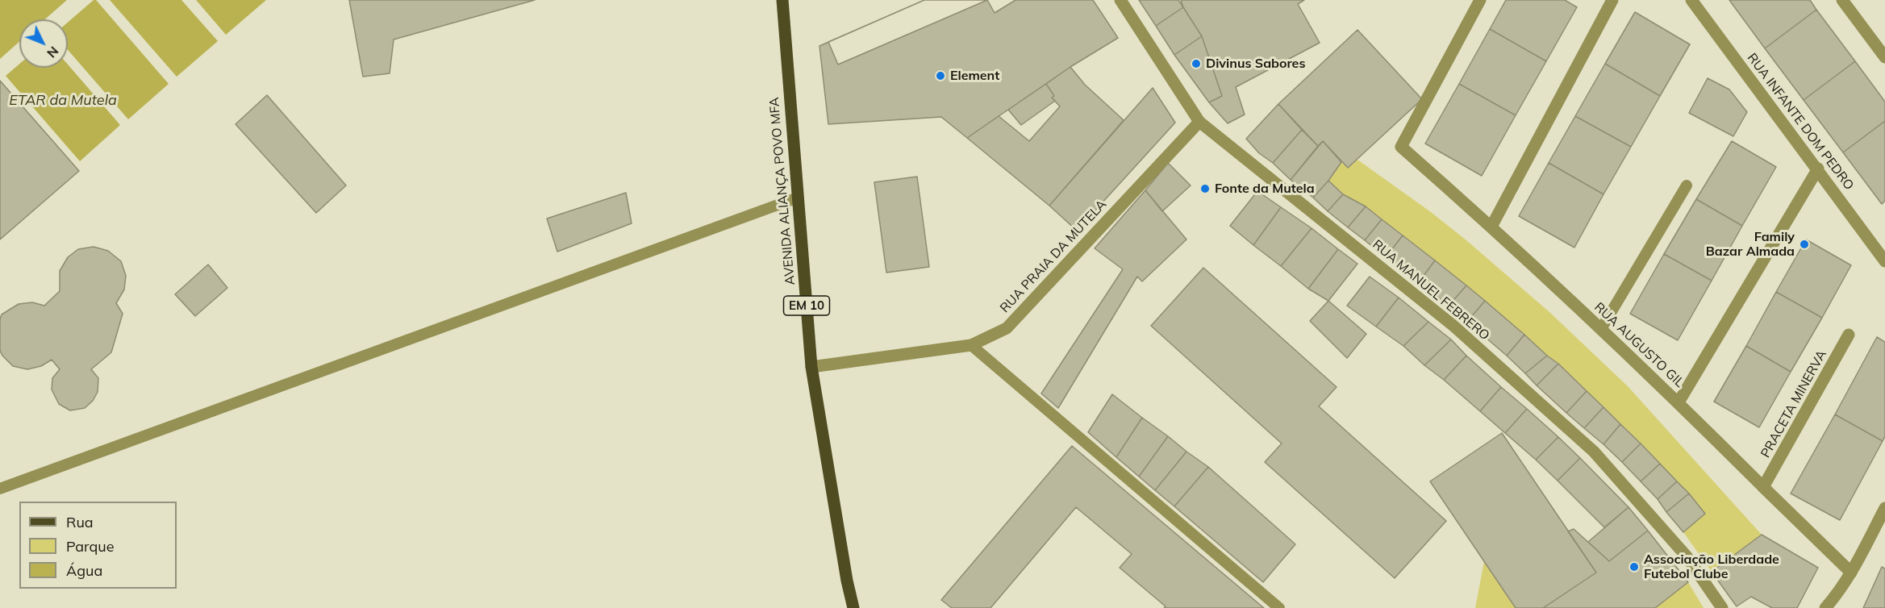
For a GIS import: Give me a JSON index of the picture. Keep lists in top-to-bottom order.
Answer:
{
  "streets": {
    "main road": ["AVENIDA ALIANÇA POVO MFA", "EM 10"],
    "street": [
      "RUA INFANTE DOM PEDRO",
      "RUA PRAIA DA MUTELA",
      "RUA MANUEL FEBRERO",
      "RUA AUGUSTO GIL",
      "PRACETA MINERVA"
    ]
  },
  "crossings": [
    ["AVENIDA ALIANÇA POVO MFA", "RUA PRAIA DA MUTELA"],
    ["RUA PRAIA DA MUTELA", "RUA MANUEL FEBRERO"],
    ["RUA AUGUSTO GIL", "PRACETA MINERVA"]
  ],
  "water": ["ETAR da Mutela"],
  "places": [
    "Divinus Sabores",
    "Element",
    "Fonte da Mutela",
    "Family Bazar Almada",
    "Associação Liberdade Futebol Clube"
  ],
  "legend": ["Rua", "Parque", "Água"],
  "north": "bottom right"
}
